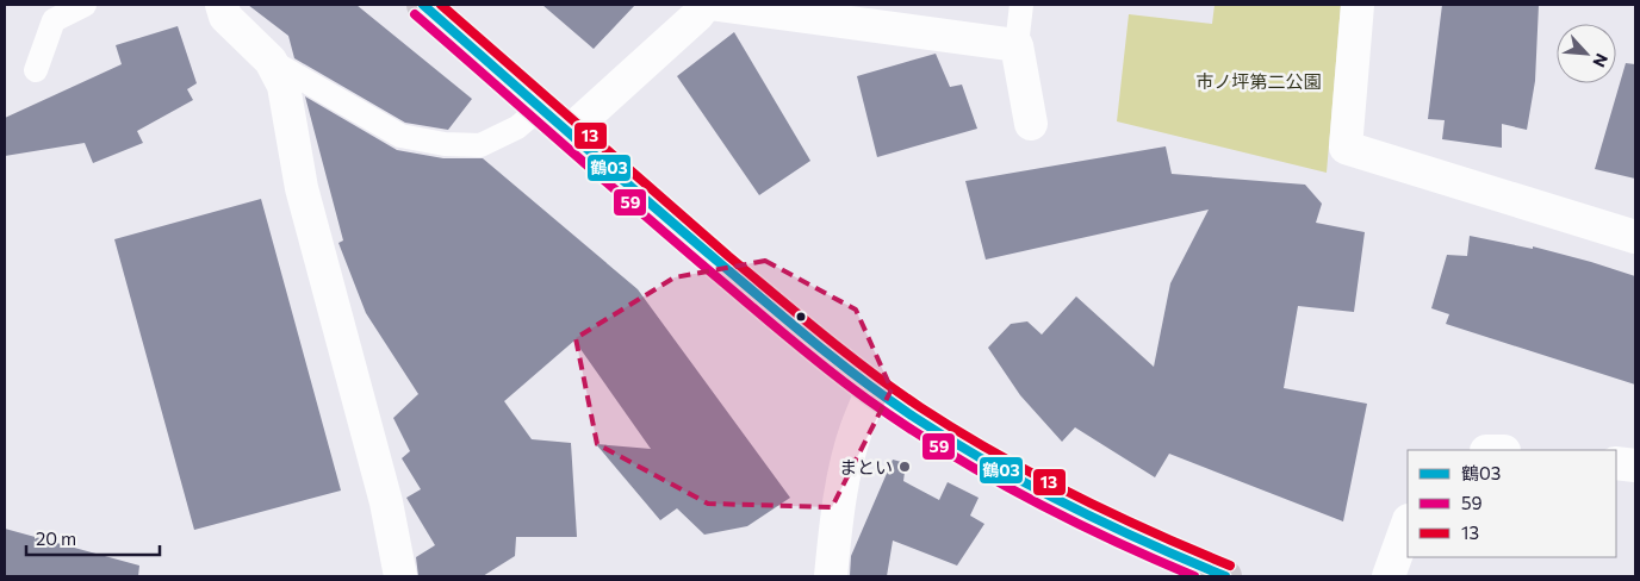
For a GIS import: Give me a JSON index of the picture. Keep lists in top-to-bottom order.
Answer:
{
  "parks": ["市ノ坪第二公園"],
  "places": ["まとい"],
  "lines": ["transit line 鶴03", "transit line 13", "transit line 59"],
  "legend": ["鶴03", "59", "13"],
  "scale_bar": "20 m",
  "north": "bottom right"
}
